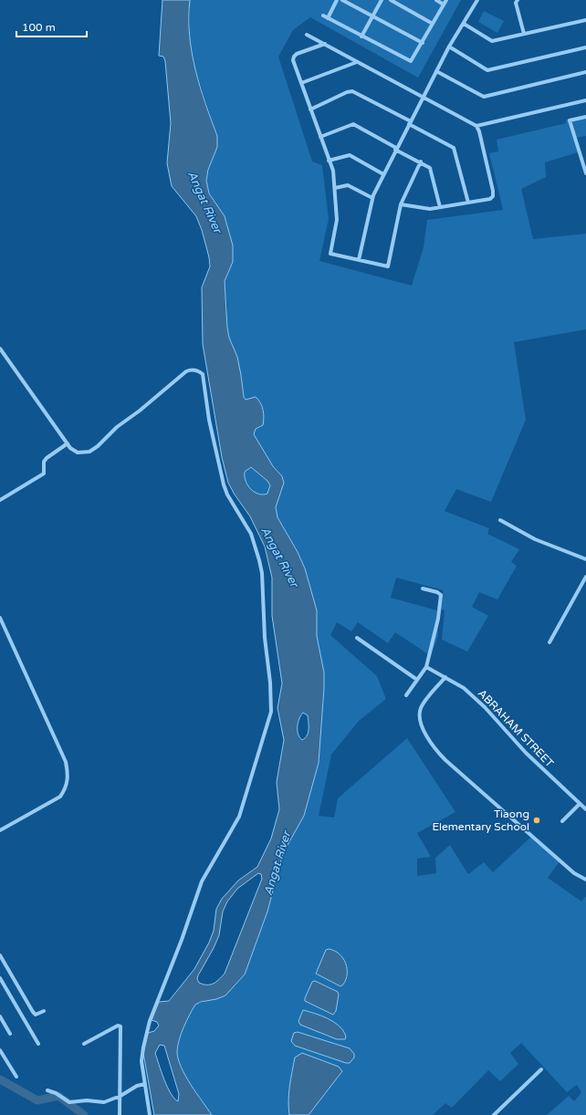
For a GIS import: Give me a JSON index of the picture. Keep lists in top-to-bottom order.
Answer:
{
  "streets": {
    "street": ["ABRAHAM STREET"]
  },
  "water": ["Angat River"],
  "places": ["Tiaong Elementary School"],
  "scale_bar": "100 m"
}
